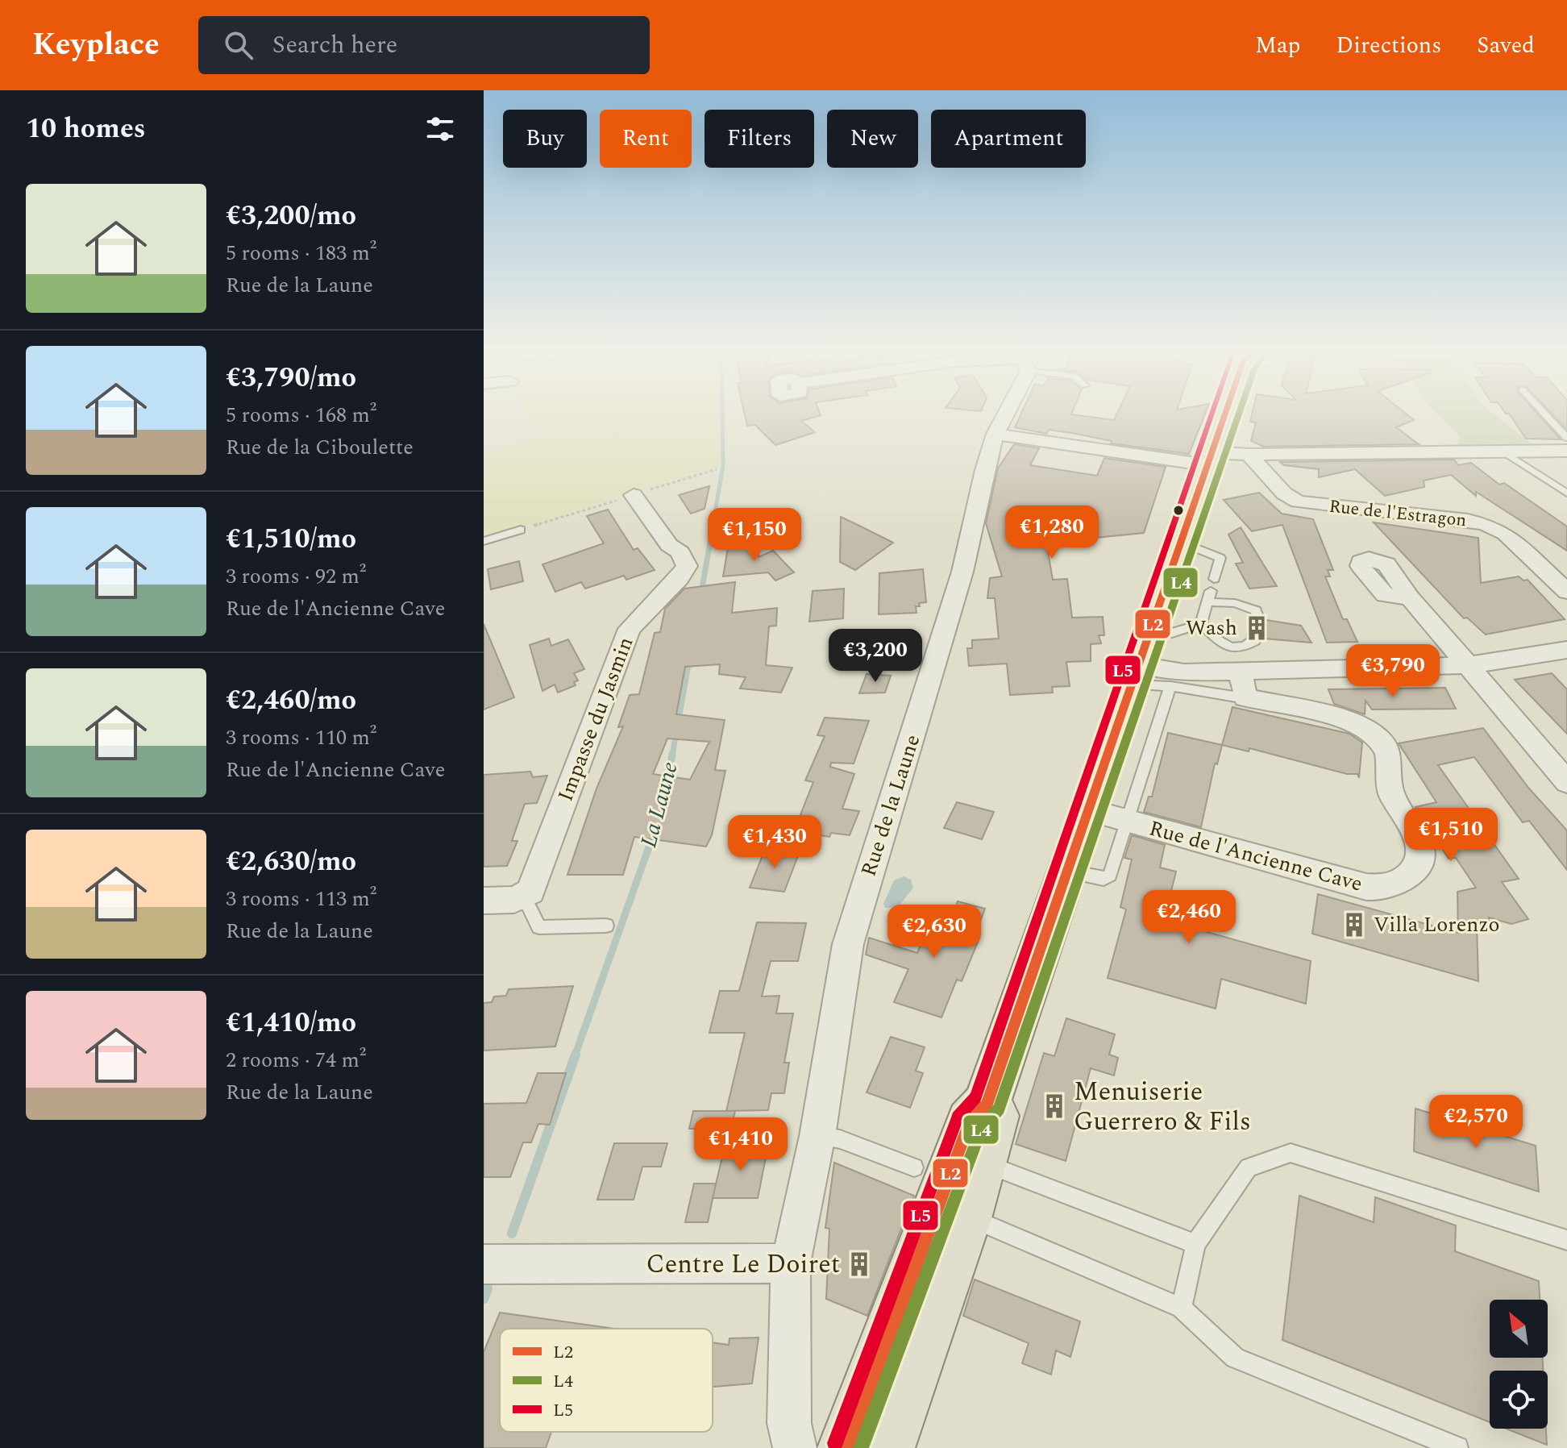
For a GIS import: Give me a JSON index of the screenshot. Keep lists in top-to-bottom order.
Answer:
{
  "streets": {
    "street": [
      "Rue de l'Estragon",
      "Impasse du Jasmin",
      "Rue de la Laune",
      "Rue de l'Ancienne Cave"
    ]
  },
  "water": ["La Laune"],
  "places": {
    "building": [
      "Wash",
      "Villa Lorenzo",
      "Menuiserie Guerrero & Fils",
      "Centre Le Doiret"
    ]
  },
  "lines": ["transit line L2", "transit line L4", "transit line L5"],
  "legend": ["L2", "L4", "L5"],
  "north": "top left",
  "page": {
    "header": "Keyplace",
    "search": "Search here",
    "nav": ["Map", "Directions", "Saved"],
    "heading": "10 homes",
    "chip": [
      "Buy",
      "Rent",
      "Filters",
      "New",
      "Apartment"
    ],
    "list": [
      {
        "name": "€3,200/mo",
        "note": "5 rooms · 183 m² · Rue de la Laune"
      },
      {
        "name": "€3,790/mo",
        "note": "5 rooms · 168 m² · Rue de la Ciboulette"
      },
      {
        "name": "€1,510/mo",
        "note": "3 rooms · 92 m² · Rue de l'Ancienne Cave"
      },
      {
        "name": "€2,460/mo",
        "note": "3 rooms · 110 m² · Rue de l'Ancienne Cave"
      },
      {
        "name": "€2,630/mo",
        "note": "3 rooms · 113 m² · Rue de la Laune"
      },
      {
        "name": "€1,410/mo",
        "note": "2 rooms · 74 m² · Rue de la Laune"
      }
    ],
    "price": [
      "€1,280",
      "€1,150",
      "€3,200",
      "€3,790",
      "€1,510",
      "€1,430",
      "€2,460",
      "€2,630",
      "€2,570",
      "€1,410"
    ]
  }
}
